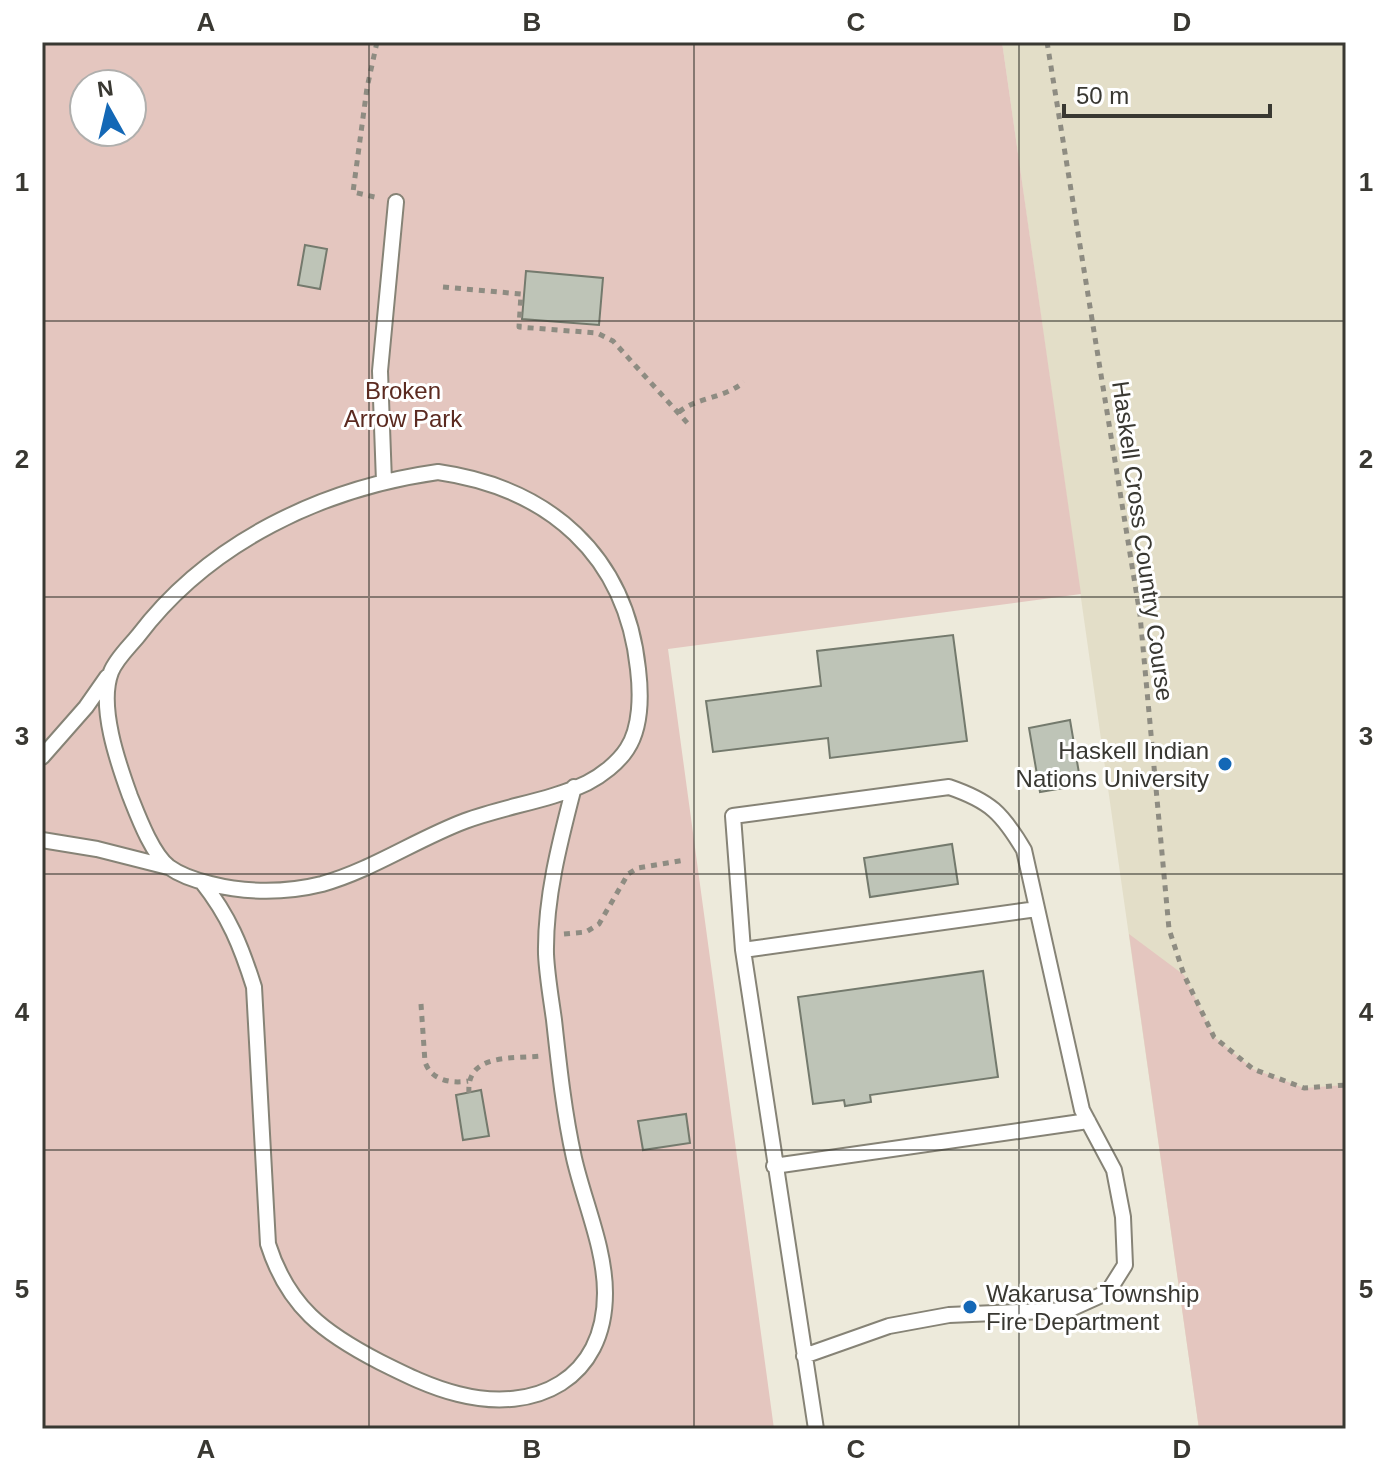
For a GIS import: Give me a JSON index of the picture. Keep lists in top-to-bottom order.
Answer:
{
  "streets": {
    "path": ["Haskell Cross Country Course"]
  },
  "parks": ["Broken Arrow Park"],
  "places": ["Haskell Indian Nations University", "Wakarusa Township Fire Department"],
  "scale_bar": "50 m",
  "north": "top",
  "grid": {
    "columns": [
      "A",
      "B",
      "C",
      "D"
    ],
    "rows": [
      "1",
      "2",
      "3",
      "4",
      "5"
    ]
  }
}
